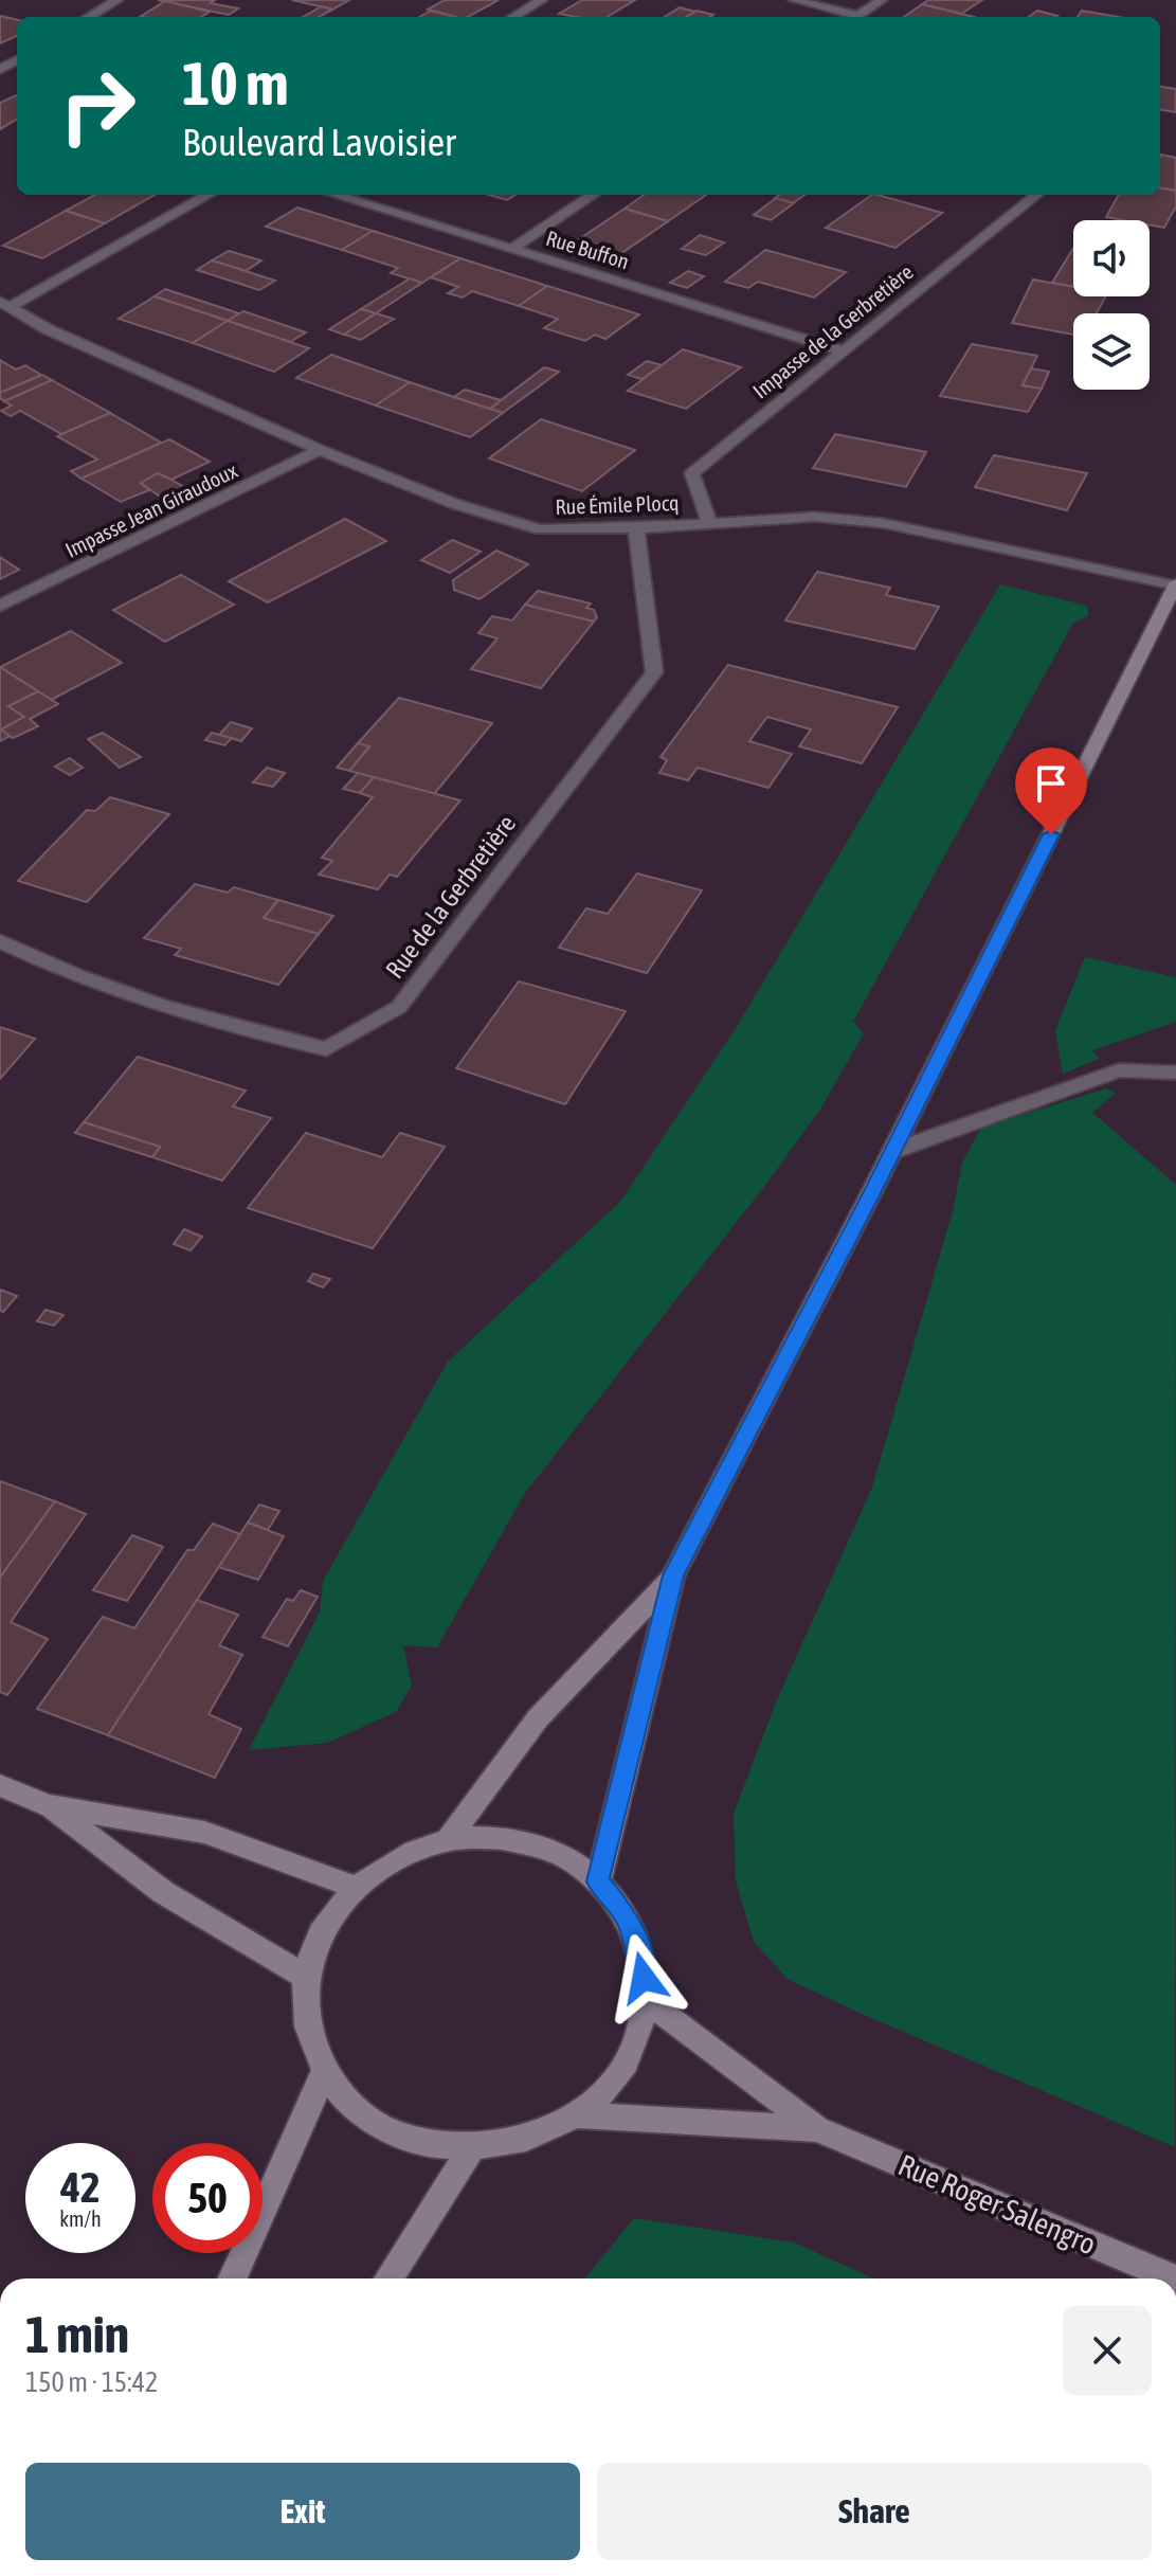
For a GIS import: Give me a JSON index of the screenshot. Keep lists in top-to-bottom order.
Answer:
{
  "streets": {
    "main road": ["Rue Roger Salengro"],
    "street": [
      "Rue Buffon",
      "Impasse de la Gerbretière",
      "Rue Émile Plocq",
      "Impasse Jean Giraudoux",
      "Rue de la Gerbretière"
    ]
  },
  "crossings": [
    ["Rue Buffon", "Impasse de la Gerbretière"],
    ["Impasse de la Gerbretière", "Rue Émile Plocq"],
    ["Rue Émile Plocq", "Impasse Jean Giraudoux"],
    ["Rue Émile Plocq", "Rue de la Gerbretière"]
  ],
  "page": {
    "turn": ["10 m", "Boulevard Lavoisier"],
    "speed": "42 km/h",
    "limit": "50",
    "heading": ["1 min", "150 m · 15:42"],
    "buttons": ["Exit", "Share"]
  }
}
